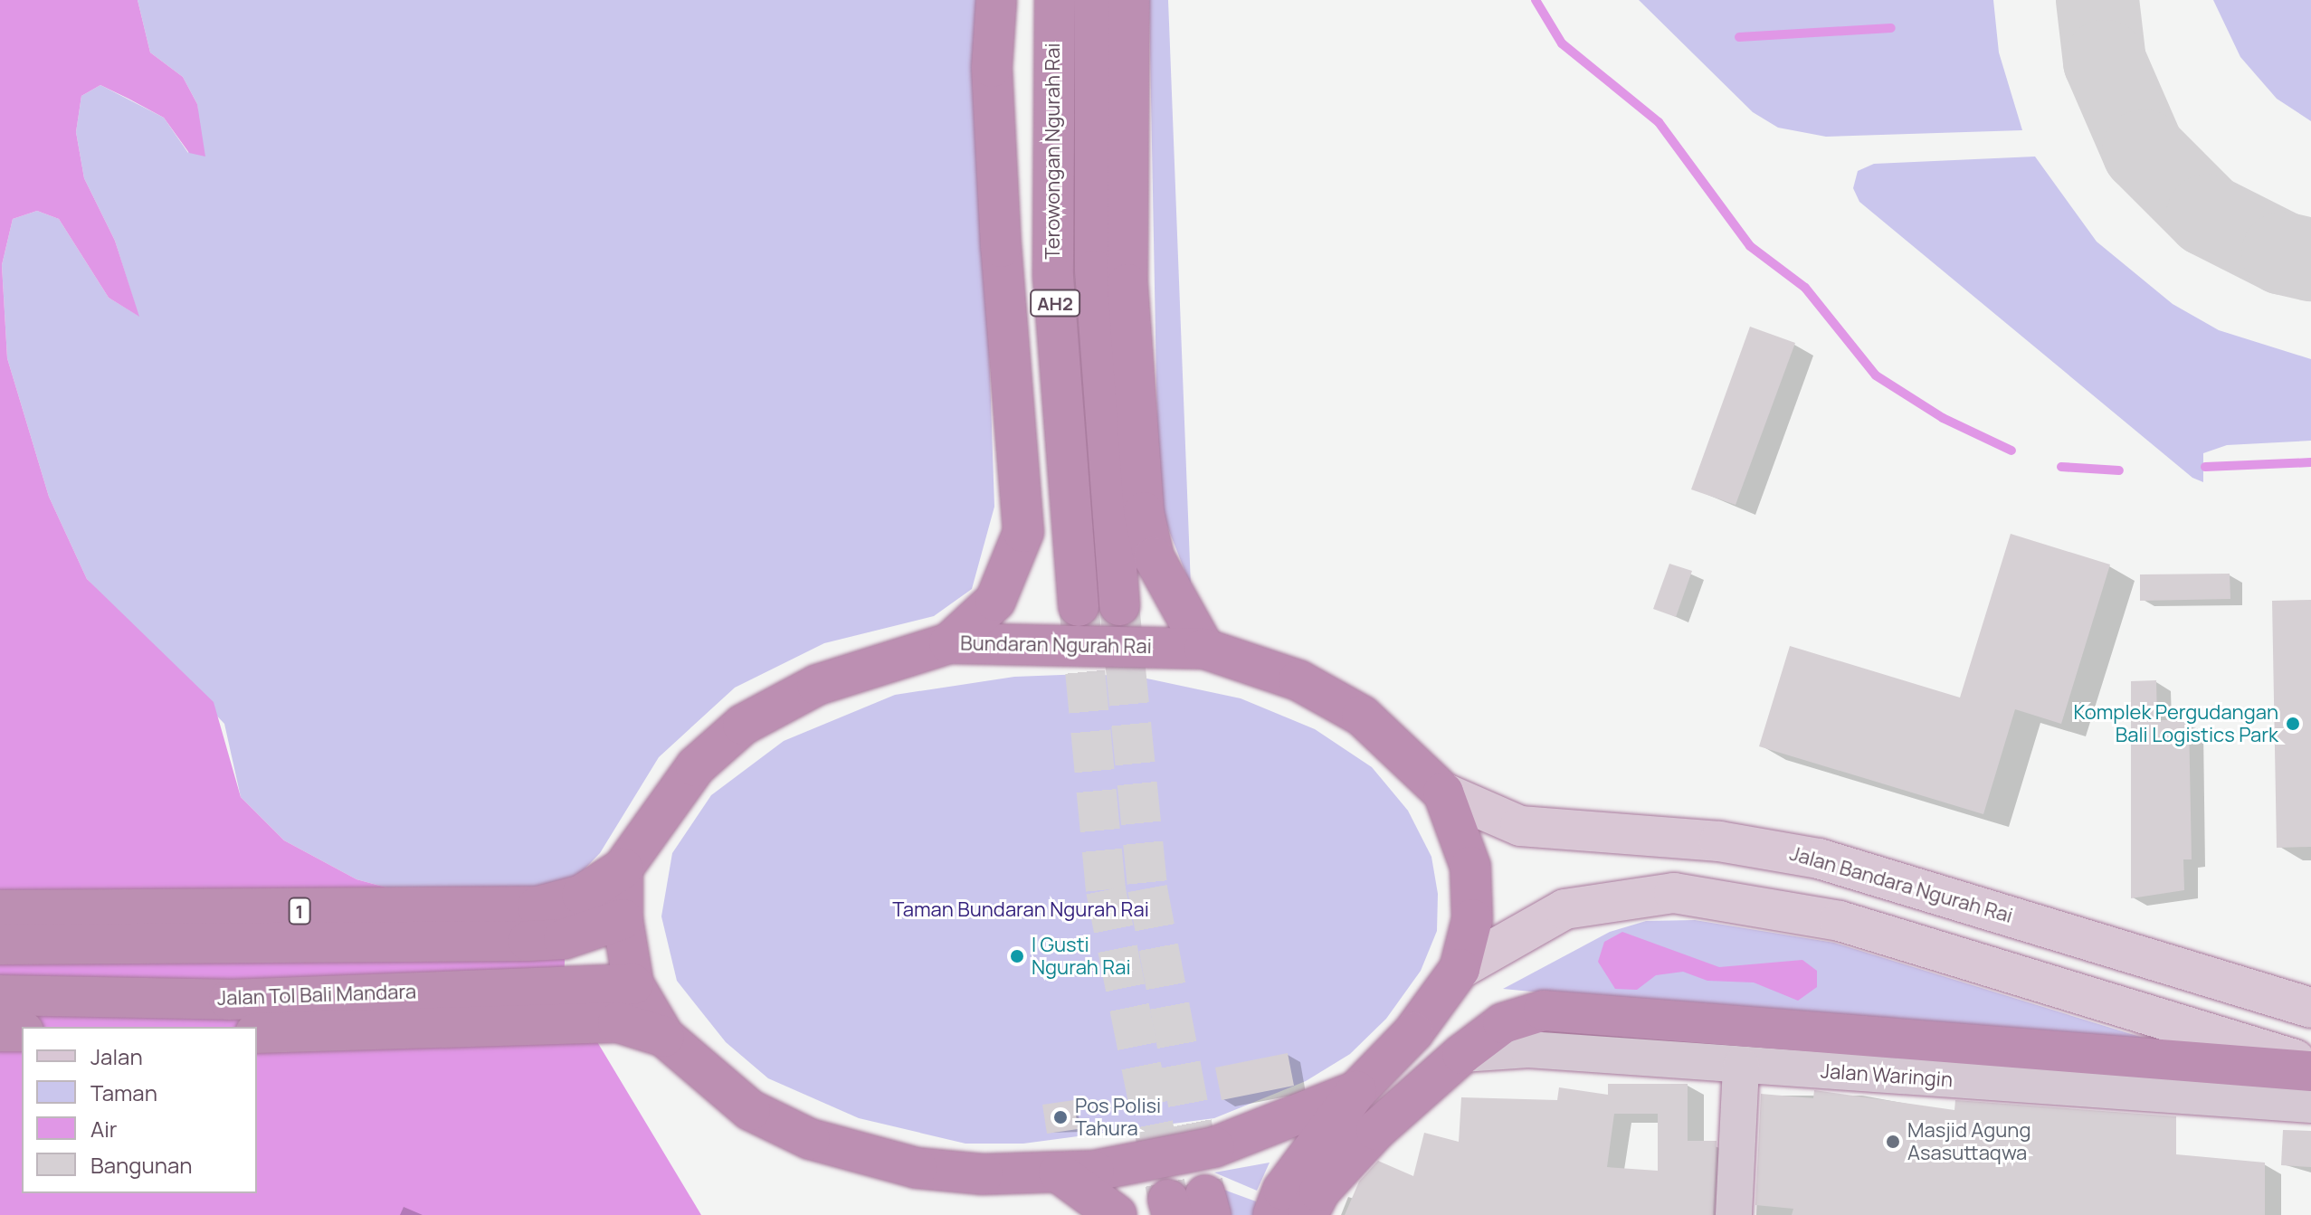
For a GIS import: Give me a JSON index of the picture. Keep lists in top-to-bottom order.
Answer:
{
  "streets": {
    "highway": [
      "Terowongan Ngurah Rai",
      "AH2",
      "Bundaran Ngurah Rai",
      "1",
      "Jalan Tol Bali Mandara"
    ],
    "main road": ["Jalan Bandara Ngurah Rai"],
    "street": ["Jalan Waringin"]
  },
  "crossings": [
    ["Bundaran Ngurah Rai", "Jalan Bandara Ngurah Rai"],
    ["Bundaran Ngurah Rai", "1"],
    ["Bundaran Ngurah Rai", "Jalan Tol Bali Mandara"]
  ],
  "parks": ["Taman Bundaran Ngurah Rai"],
  "places": [
    "Komplek Pergudangan Bali Logistics Park",
    "I Gusti Ngurah Rai",
    "Pos Polisi Tahura",
    "Masjid Agung Asasuttaqwa"
  ],
  "legend": [
    "Jalan",
    "Taman",
    "Air",
    "Bangunan"
  ]
}
